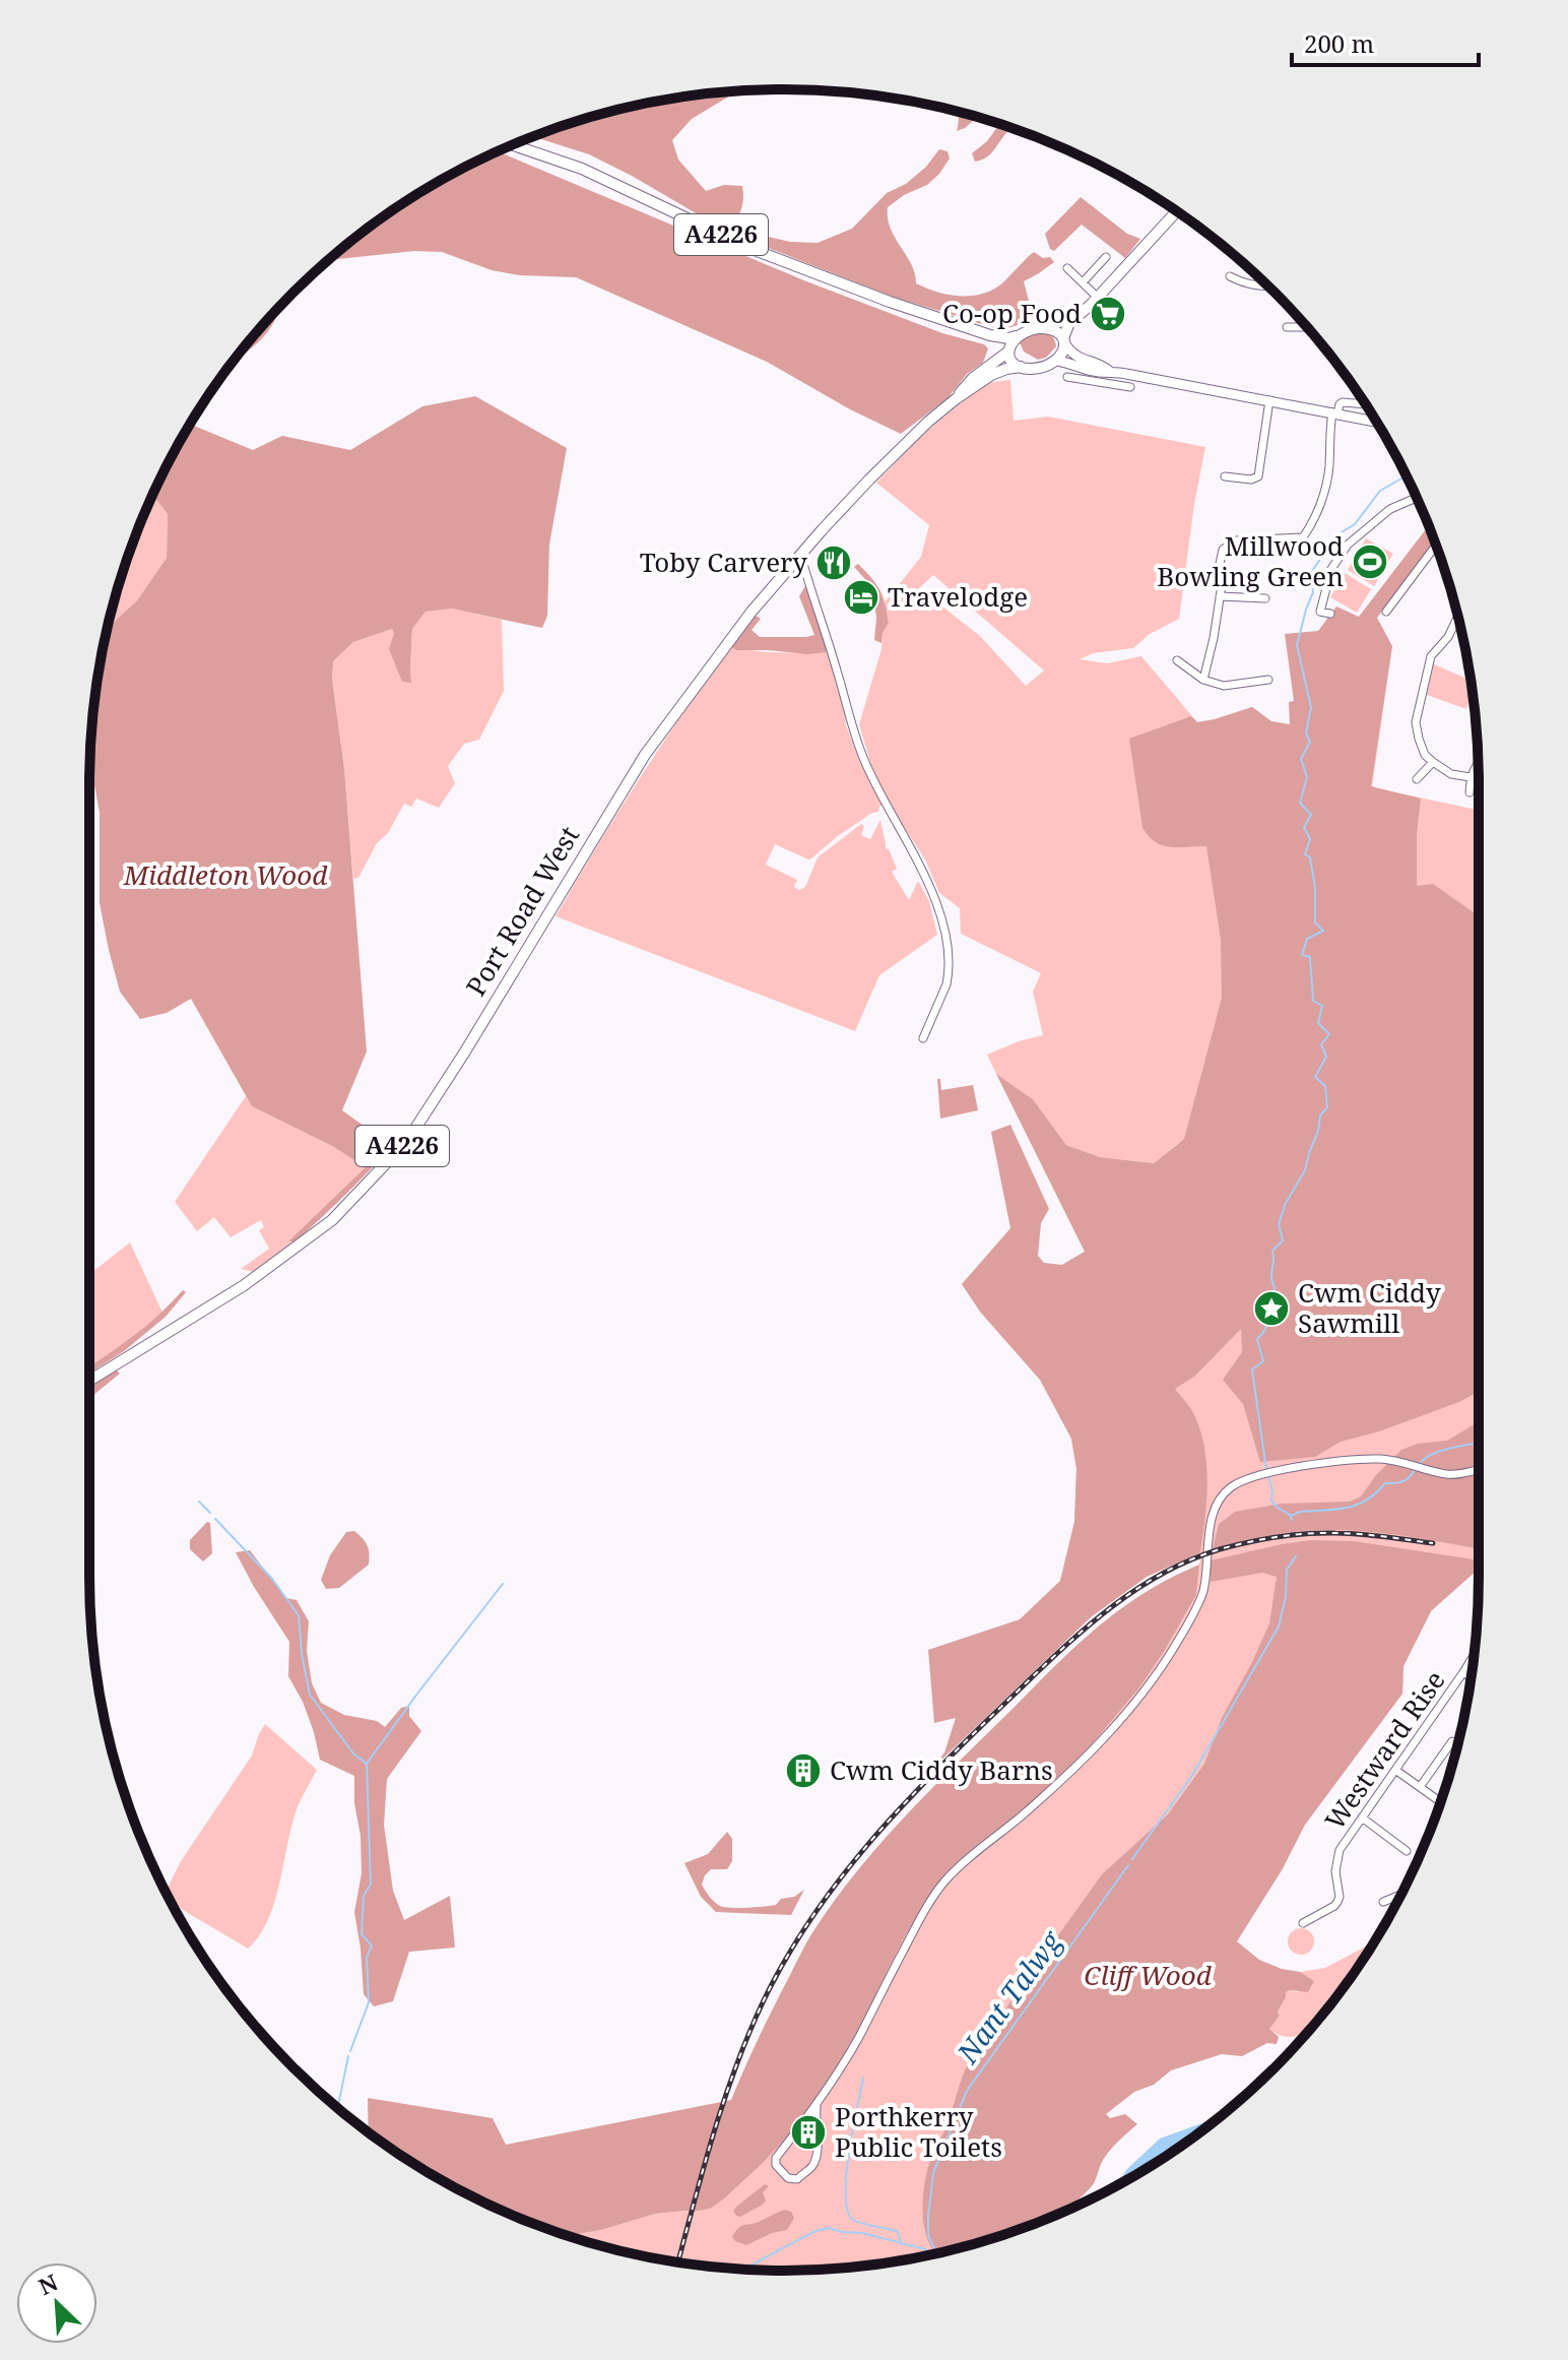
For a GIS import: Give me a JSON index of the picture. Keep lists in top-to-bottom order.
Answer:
{
  "streets": {
    "main road": ["A4226", "Port Road West"],
    "street": ["Westward Rise"]
  },
  "crossings": [
    ["A4226", "Port Road West"]
  ],
  "water": ["Nant Talwg"],
  "parks": ["Middleton Wood", "Cliff Wood"],
  "places": {
    "supermarket": ["Co-op Food"],
    "sports": ["Millwood Bowling Green"],
    "restaurant": ["Toby Carvery"],
    "hotel": ["Travelodge"],
    "place": ["Cwm Ciddy Sawmill"],
    "building": ["Cwm Ciddy Barns", "Porthkerry Public Toilets"]
  },
  "scale_bar": "200 m",
  "north": "top left"
}
